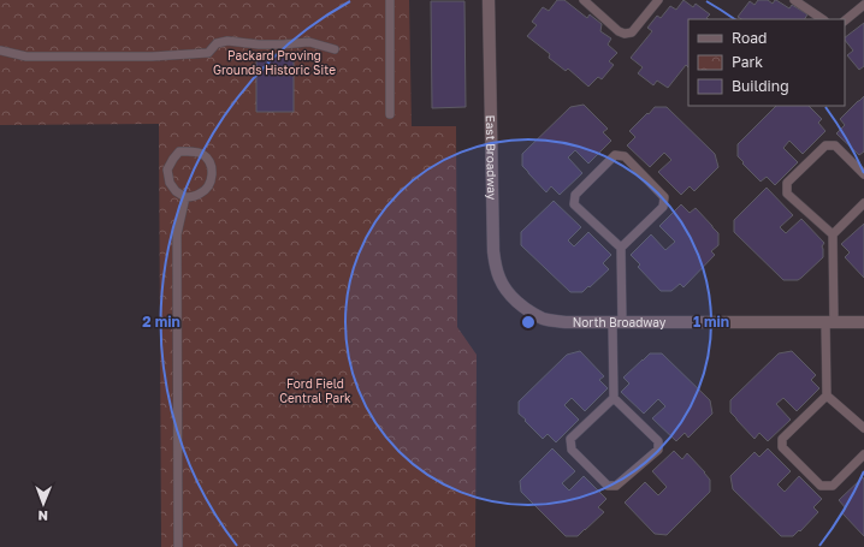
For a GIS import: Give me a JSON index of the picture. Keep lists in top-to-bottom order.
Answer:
{
  "streets": {
    "street": ["East Broadway", "North Broadway"]
  },
  "crossings": [
    ["East Broadway", "North Broadway"]
  ],
  "parks": ["Packard Proving Grounds Historic Site", "Ford Field Central Park"],
  "legend": ["Road", "Park", "Building"],
  "north": "bottom",
  "rings": ["1 min", "2 min"]
}
